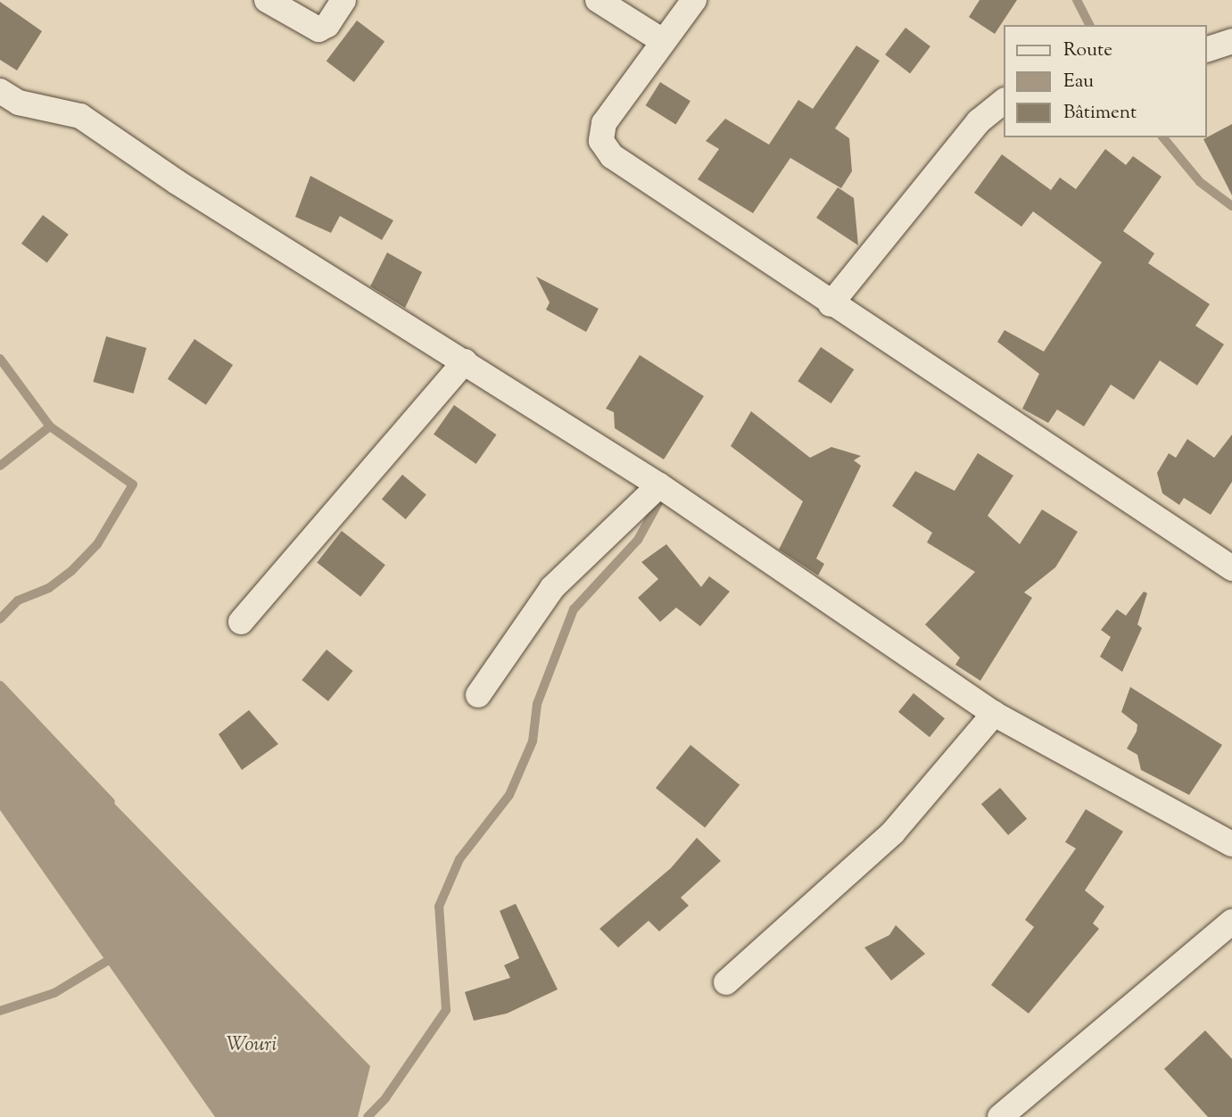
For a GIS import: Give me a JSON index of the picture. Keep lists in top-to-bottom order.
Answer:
{
  "water": ["Wouri"],
  "legend": ["Route", "Eau", "Bâtiment"]
}
